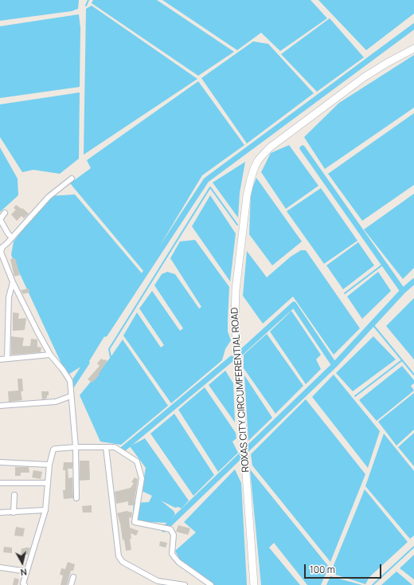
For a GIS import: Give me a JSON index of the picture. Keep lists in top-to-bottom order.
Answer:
{
  "streets": {
    "main road": ["ROXAS CITY CIRCUMFERENTIAL ROAD"]
  },
  "scale_bar": "100 m",
  "north": "bottom"
}
